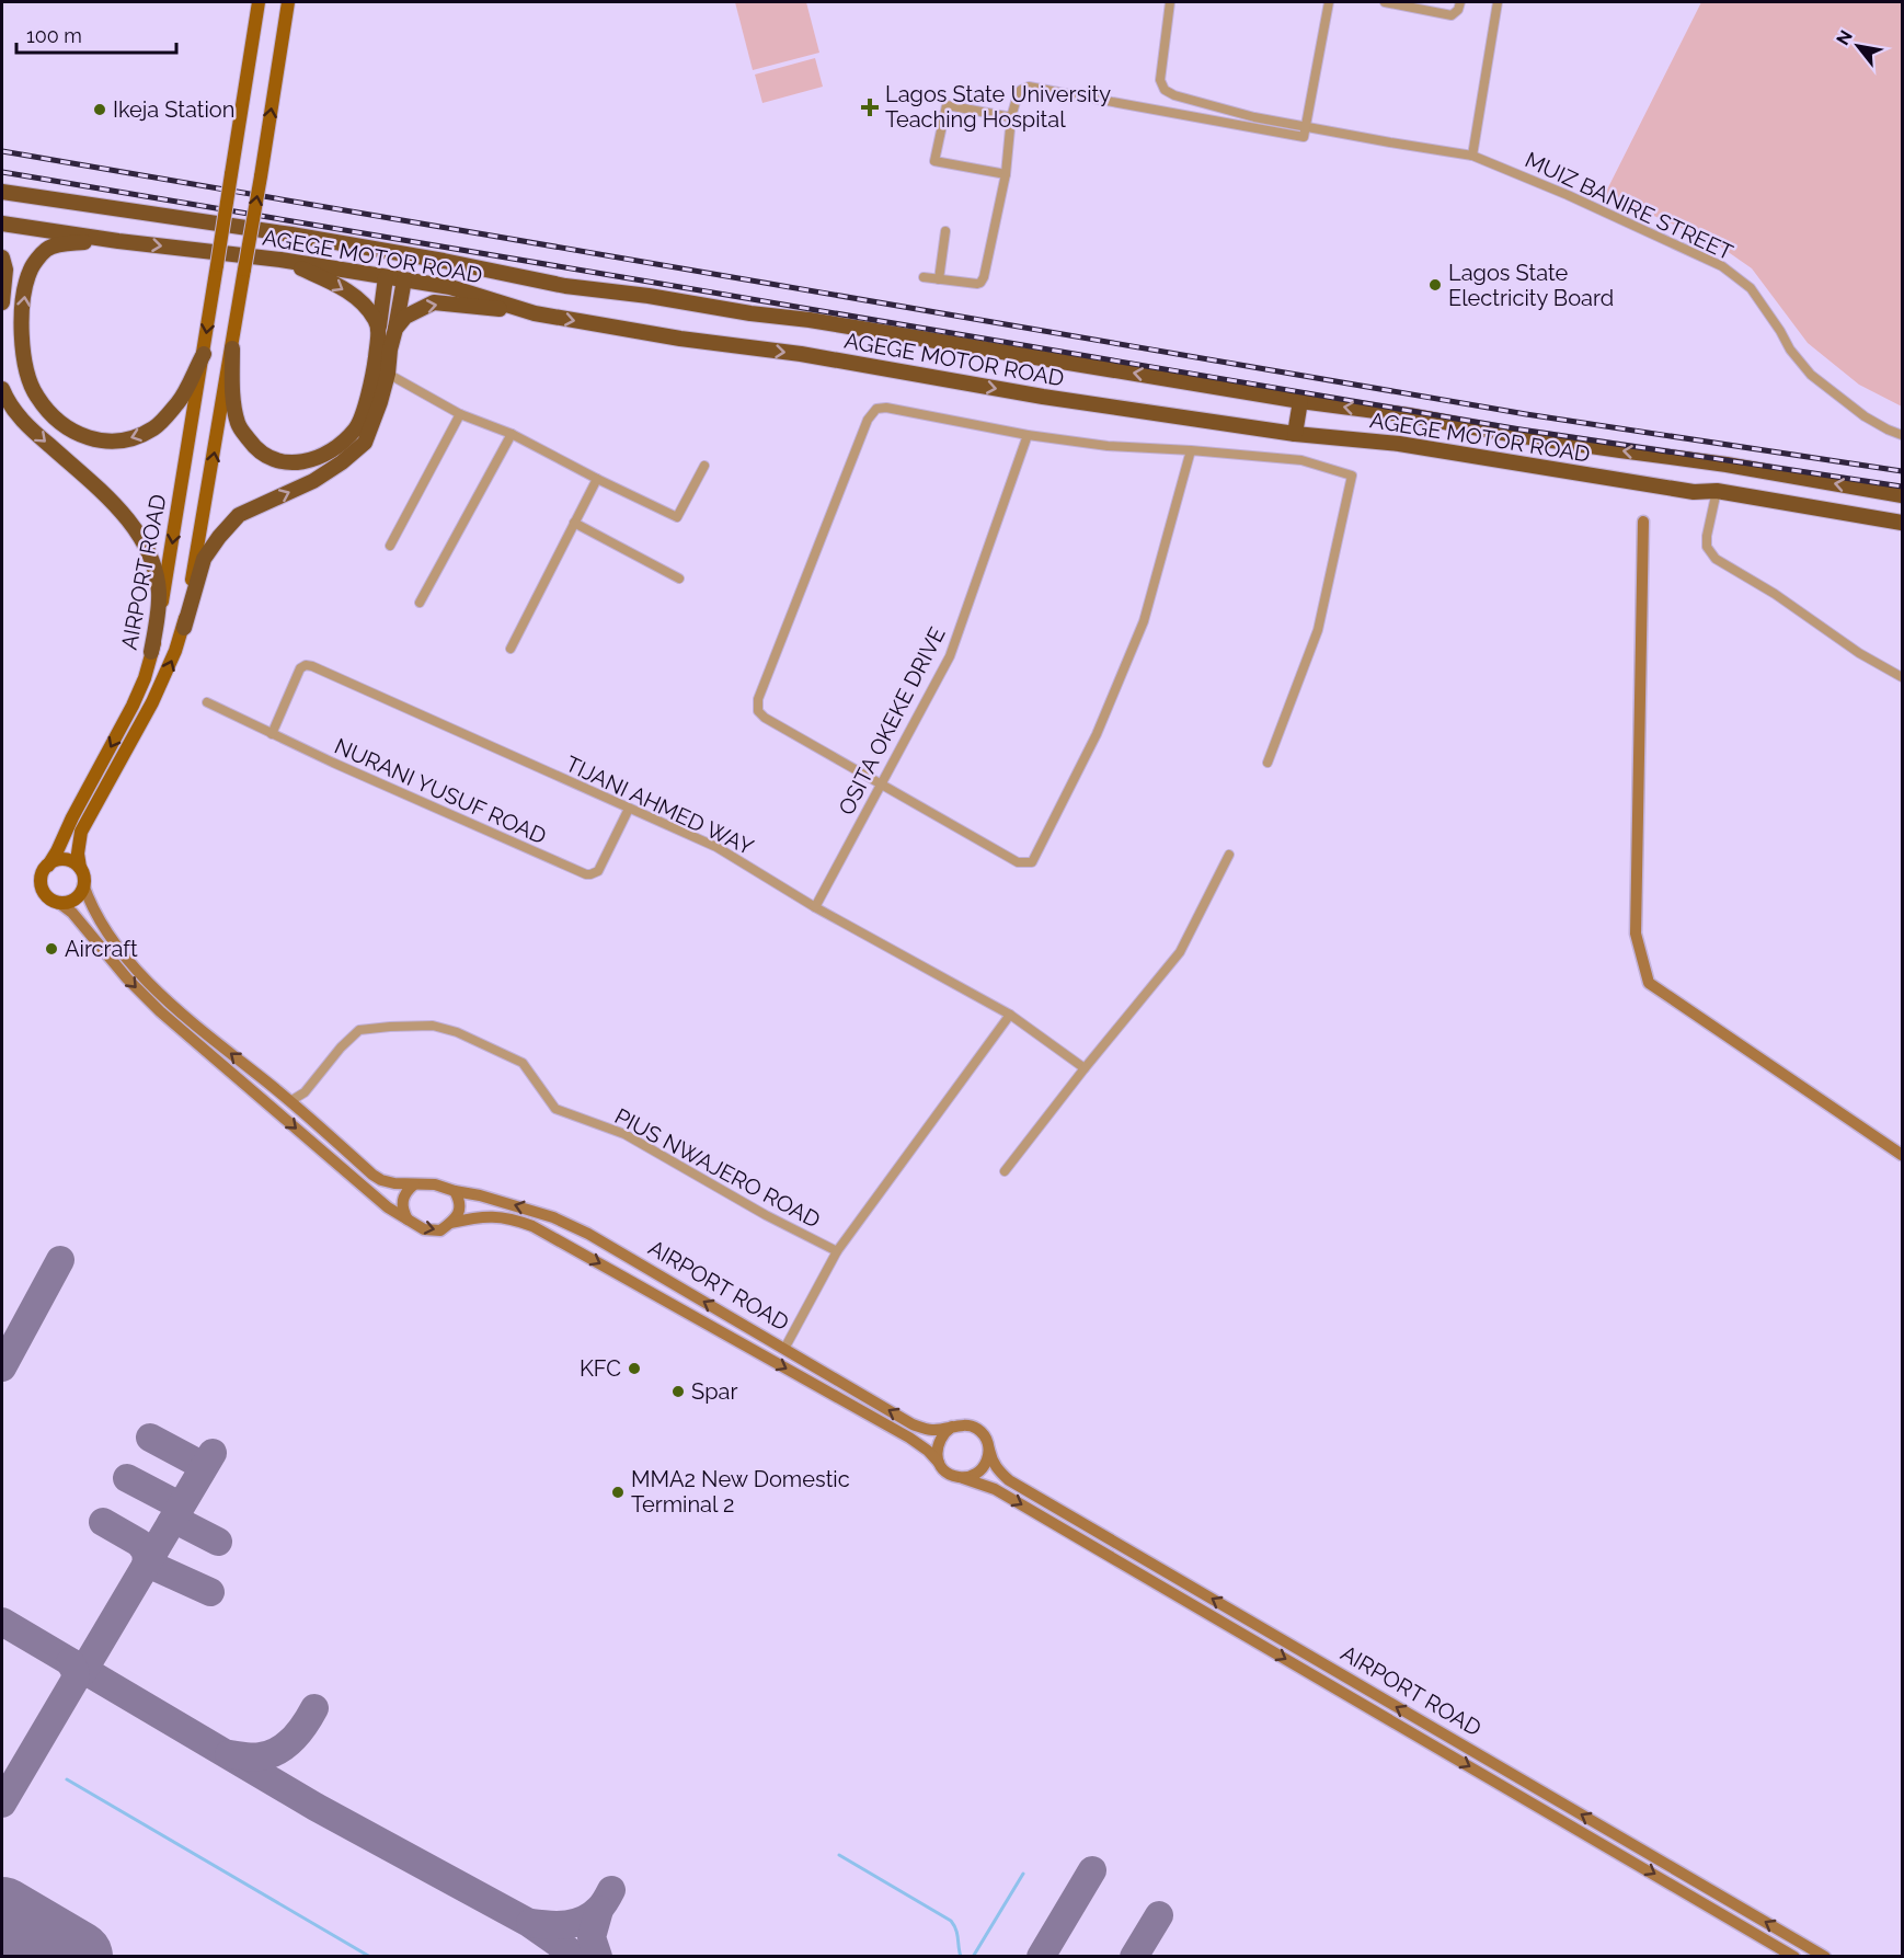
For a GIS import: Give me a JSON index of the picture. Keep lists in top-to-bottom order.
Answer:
{
  "streets": {
    "highway": ["AGEGE MOTOR ROAD"],
    "main road": ["AIRPORT ROAD"],
    "street": [
      "MUIZ BANIRE STREET",
      "OSITA OKEKE DRIVE",
      "NURANI YUSUF ROAD",
      "TIJANI AHMED WAY",
      "PIUS NWAJERO ROAD"
    ]
  },
  "crossings": [
    ["OSITA OKEKE DRIVE", "TIJANI AHMED WAY"],
    ["NURANI YUSUF ROAD", "TIJANI AHMED WAY"]
  ],
  "places": {
    "health": ["Lagos State University Teaching Hospital"],
    "other": [
      "Ikeja Station",
      "Lagos State Electricity Board",
      "Aircraft",
      "KFC",
      "Spar",
      "MMA2 New Domestic Terminal 2"
    ]
  },
  "scale_bar": "100 m",
  "north": "top left"
}
